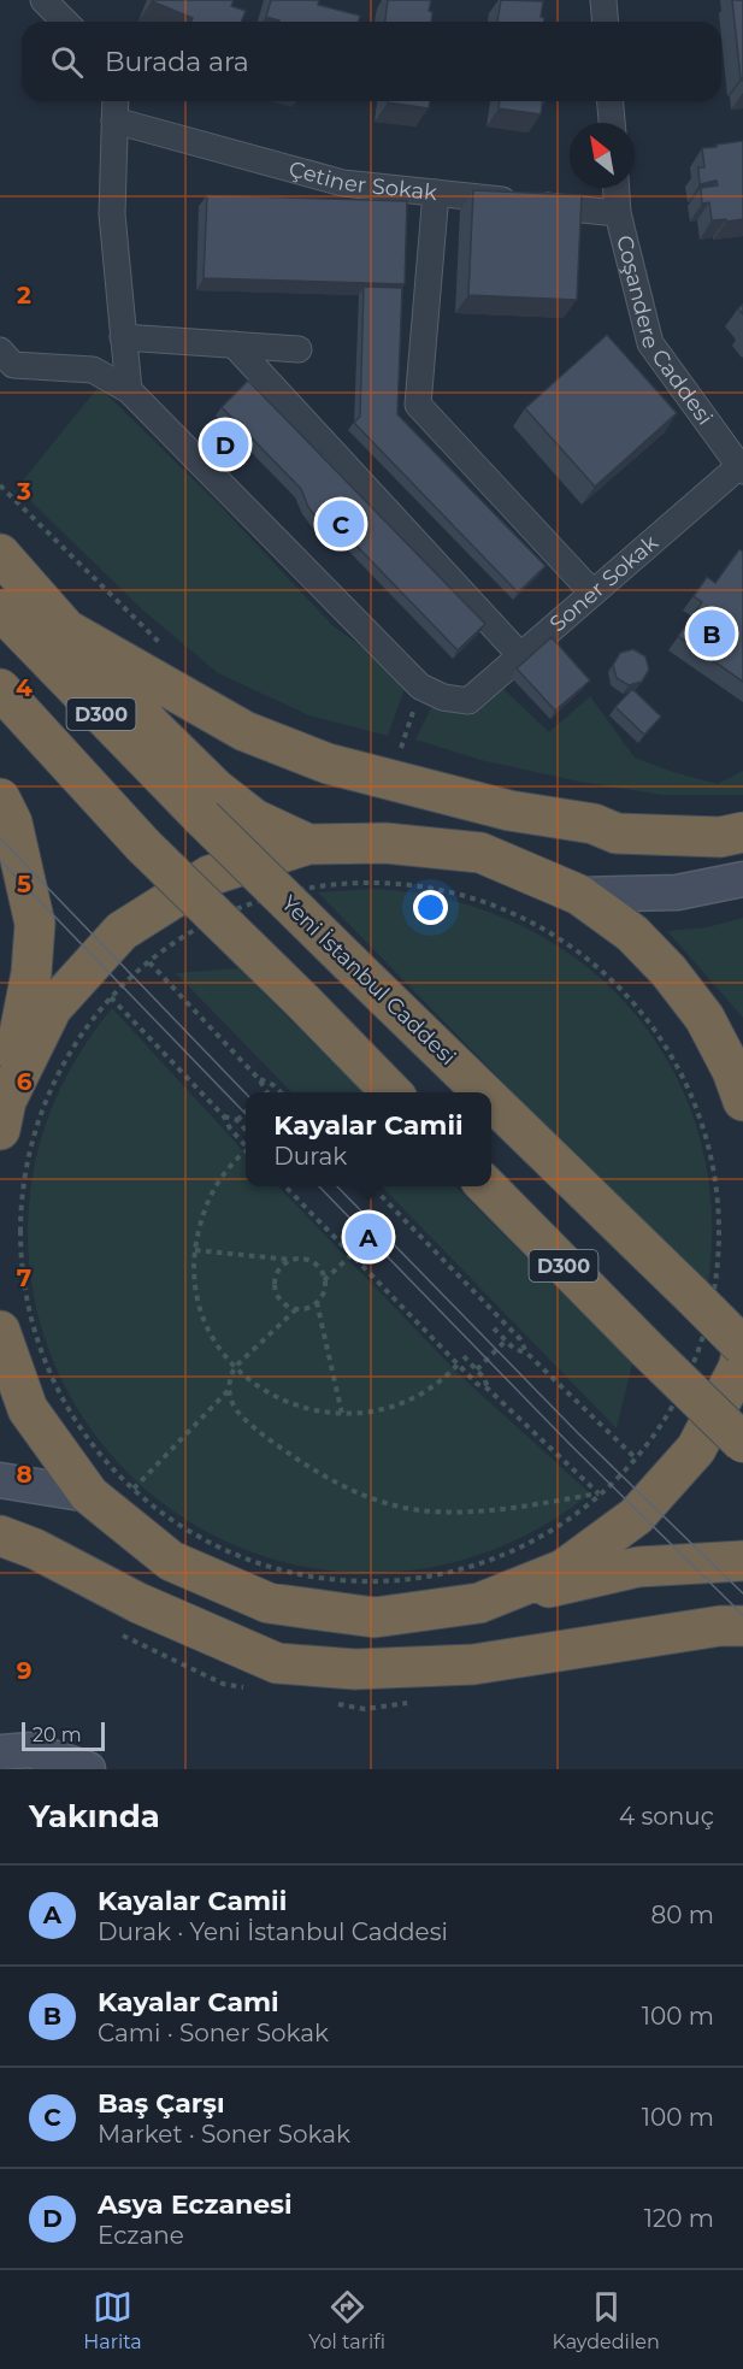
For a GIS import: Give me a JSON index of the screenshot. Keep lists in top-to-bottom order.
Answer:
{
  "streets": {
    "highway": ["D300", "Yeni İstanbul Caddesi"],
    "street": ["Çetiner Sokak", "Coşandere Caddesi", "Soner Sokak"]
  },
  "crossings": [
    ["Çetiner Sokak", "Coşandere Caddesi"],
    ["Coşandere Caddesi", "Soner Sokak"]
  ],
  "scale_bar": "20 m",
  "north": "top left",
  "page": {
    "search": "Burada ara",
    "pins": [
      "D",
      "C",
      "B",
      "A"
    ],
    "popup": ["Kayalar Camii", "Durak"],
    "scale": "20 m",
    "heading": ["Yakında", "4 sonuç"],
    "list": [
      {
        "mark": "A",
        "name": "Kayalar Camii",
        "note": "Durak · Yeni İstanbul Caddesi",
        "value": "80 m"
      },
      {
        "mark": "B",
        "name": "Kayalar Cami",
        "note": "Cami · Soner Sokak",
        "value": "100 m"
      },
      {
        "mark": "C",
        "name": "Baş Çarşı",
        "note": "Market · Soner Sokak",
        "value": "100 m"
      },
      {
        "mark": "D",
        "name": "Asya Eczanesi",
        "note": "Eczane",
        "value": "120 m"
      }
    ],
    "nav": ["Harita", "Yol tarifi", "Kaydedilen"]
  },
  "grid": {
    "rows": [
      "2",
      "3",
      "4",
      "5",
      "6",
      "7",
      "8",
      "9"
    ]
  }
}
